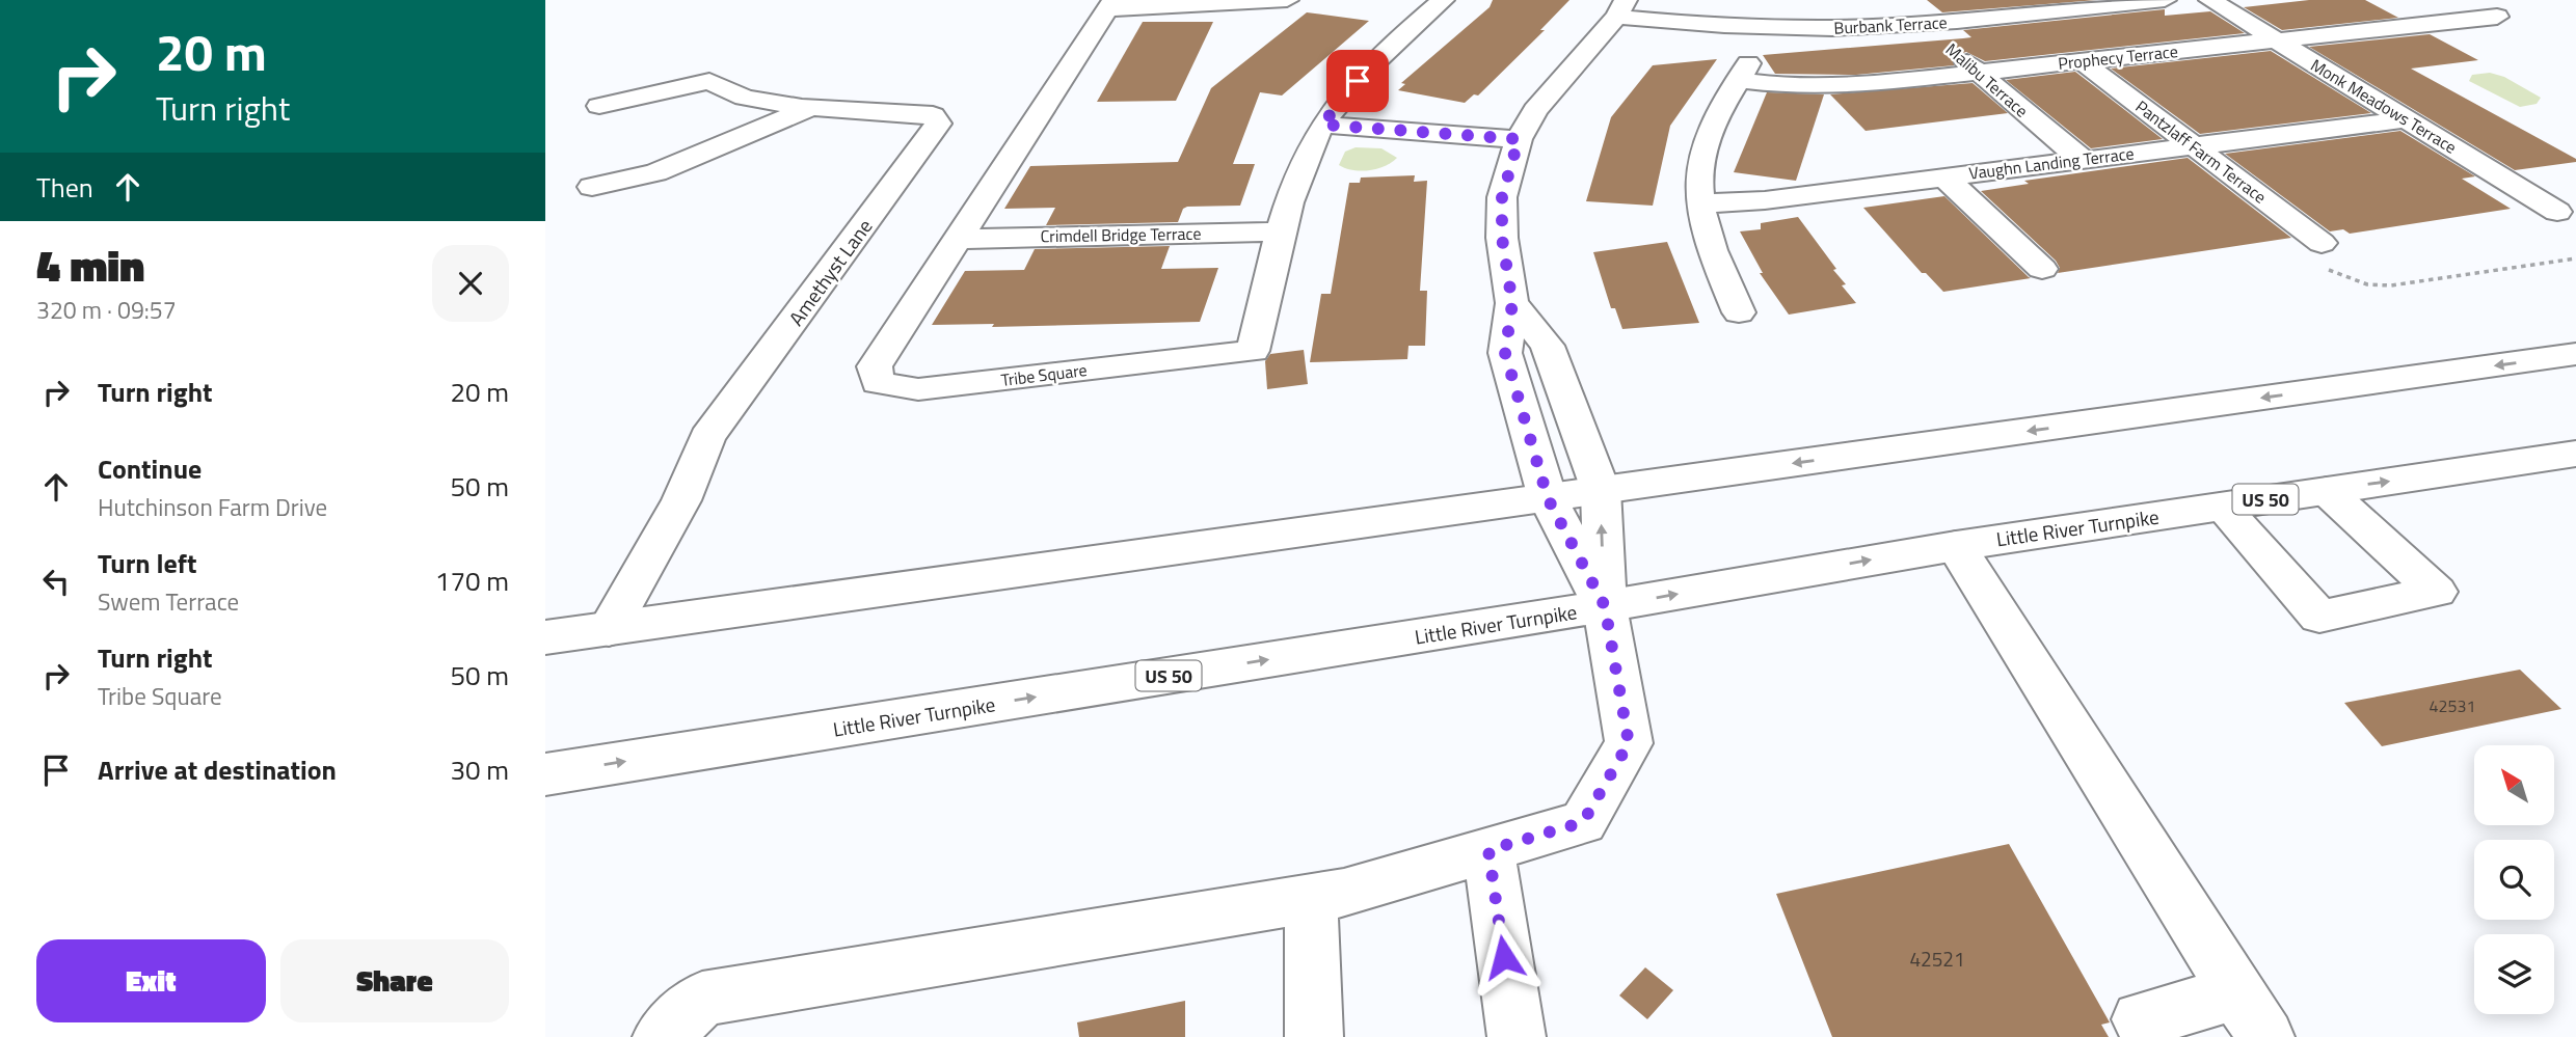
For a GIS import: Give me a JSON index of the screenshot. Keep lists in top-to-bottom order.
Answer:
{
  "streets": {
    "main road": [
      "Burbank Terrace",
      "Prophecy Terrace",
      "Malibu Terrace",
      "Monk Meadows Terrace",
      "Pantzlaff Farm Terrace",
      "Vaughn Landing Terrace",
      "Crimdell Bridge Terrace",
      "Amethyst Lane",
      "Tribe Square",
      "US 50",
      "Little River Turnpike"
    ]
  },
  "crossings": [
    ["Burbank Terrace", "Malibu Terrace"],
    ["Prophecy Terrace", "Malibu Terrace"],
    ["Prophecy Terrace", "Monk Meadows Terrace"],
    ["Prophecy Terrace", "Pantzlaff Farm Terrace"],
    ["Prophecy Terrace", "Vaughn Landing Terrace"],
    ["Malibu Terrace", "Vaughn Landing Terrace"],
    ["Monk Meadows Terrace", "Vaughn Landing Terrace"],
    ["Pantzlaff Farm Terrace", "Vaughn Landing Terrace"],
    ["Crimdell Bridge Terrace", "Tribe Square"]
  ],
  "house_numbers": ["42531", "42521"],
  "north": "top left",
  "page": {
    "turn": ["20 m", "Turn right"],
    "then": "Then",
    "heading": ["4 min", "320 m · 09:57"],
    "list": [
      {
        "name": "Turn right",
        "value": "20 m"
      },
      {
        "name": "Continue",
        "note": "Hutchinson Farm Drive",
        "value": "50 m"
      },
      {
        "name": "Turn left",
        "note": "Swem Terrace",
        "value": "170 m"
      },
      {
        "name": "Turn right",
        "note": "Tribe Square",
        "value": "50 m"
      },
      {
        "name": "Arrive at destination",
        "value": "30 m"
      }
    ],
    "buttons": ["Exit", "Share"]
  }
}
